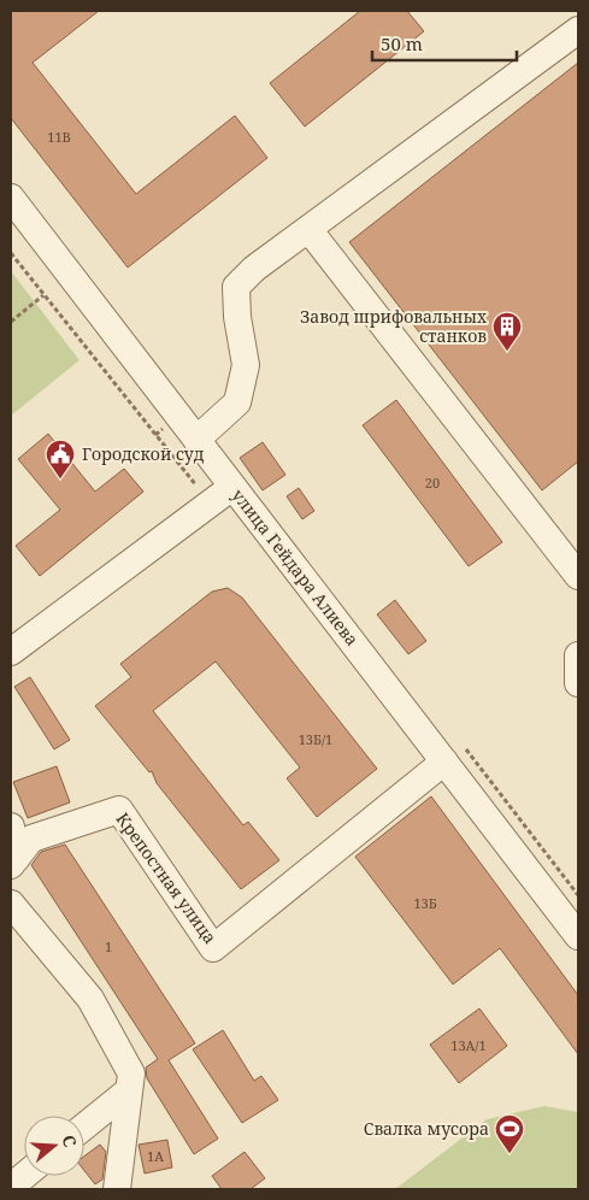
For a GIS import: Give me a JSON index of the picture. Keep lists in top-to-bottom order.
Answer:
{
  "streets": {
    "street": ["улица Гейдара Алиева", "Крепостная улица"]
  },
  "crossings": [
    ["улица Гейдара Алиева", "Крепостная улица"]
  ],
  "places": {
    "building": ["Завод шрифовальных станков"],
    "public building": ["Городской суд"],
    "sports": ["Свалка мусора"]
  },
  "house_numbers": [
    "11В",
    "20",
    "13Б/1",
    "13Б",
    "1",
    "13А/1",
    "1А"
  ],
  "scale_bar": "50 m",
  "north": "right"
}
